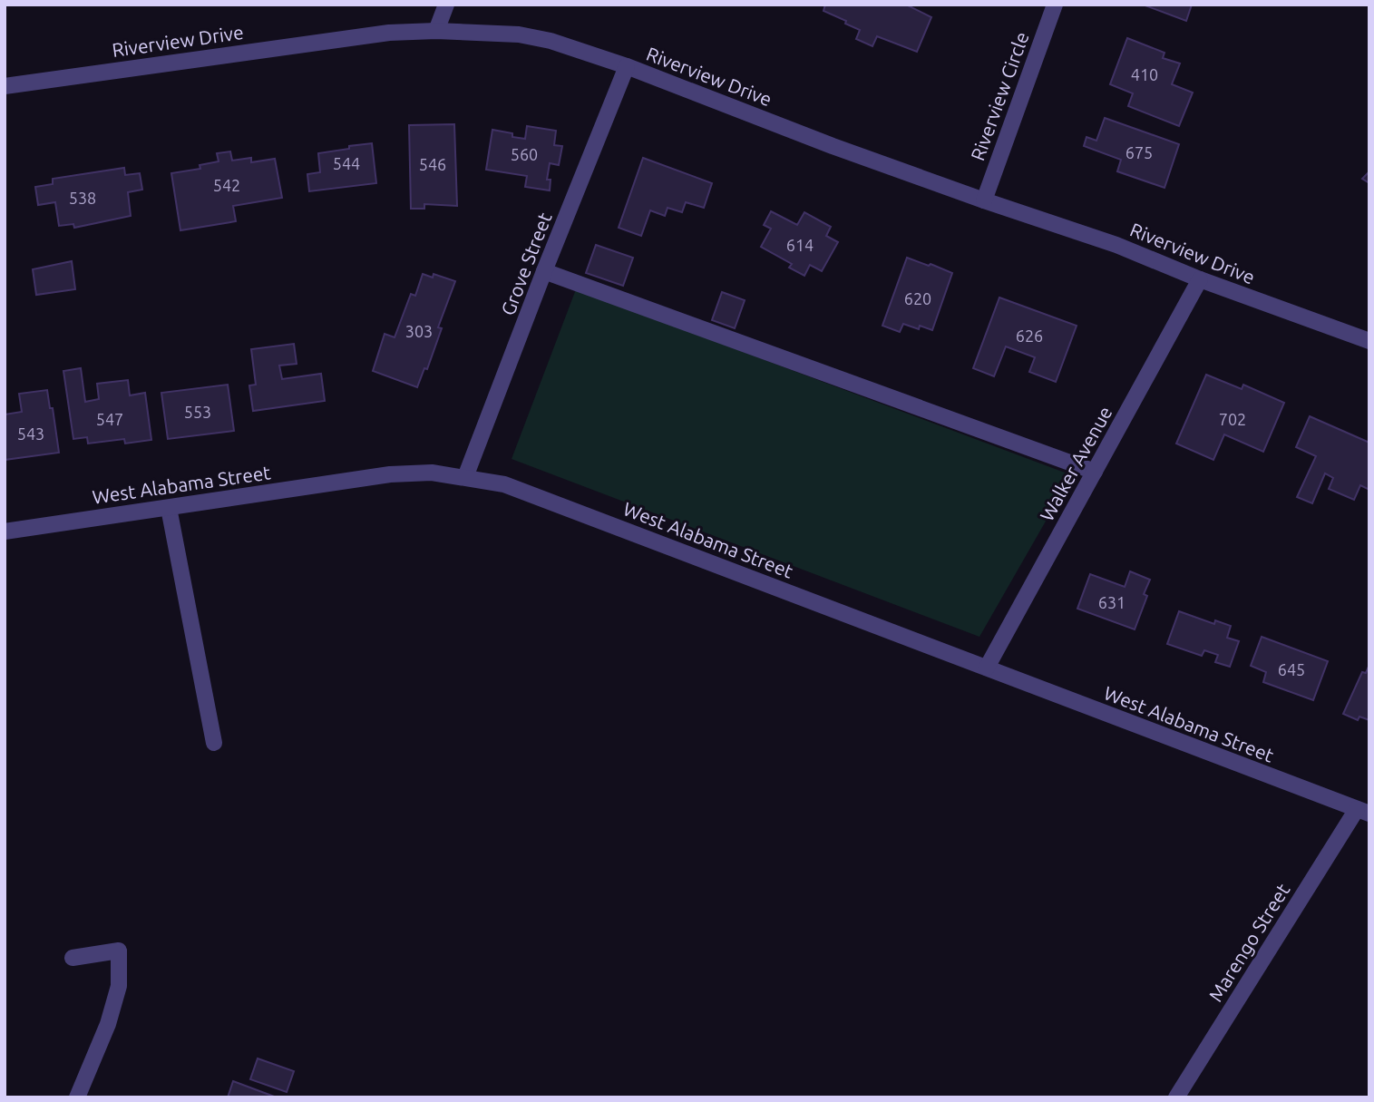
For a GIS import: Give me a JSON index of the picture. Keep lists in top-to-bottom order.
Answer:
{
  "streets": {
    "street": [
      "Riverview Drive",
      "Riverview Circle",
      "Grove Street",
      "Walker Avenue",
      "West Alabama Street",
      "Marengo Street"
    ]
  },
  "crossings": [
    ["Riverview Drive", "Riverview Circle"],
    ["Riverview Drive", "Grove Street"],
    ["Riverview Drive", "Walker Avenue"],
    ["Grove Street", "West Alabama Street"],
    ["Walker Avenue", "West Alabama Street"],
    ["West Alabama Street", "Marengo Street"]
  ],
  "house_numbers": [
    "410",
    "675",
    "560",
    "544",
    "546",
    "542",
    "538",
    "614",
    "620",
    "303",
    "626",
    "553",
    "547",
    "702",
    "543",
    "631",
    "645"
  ]
}
